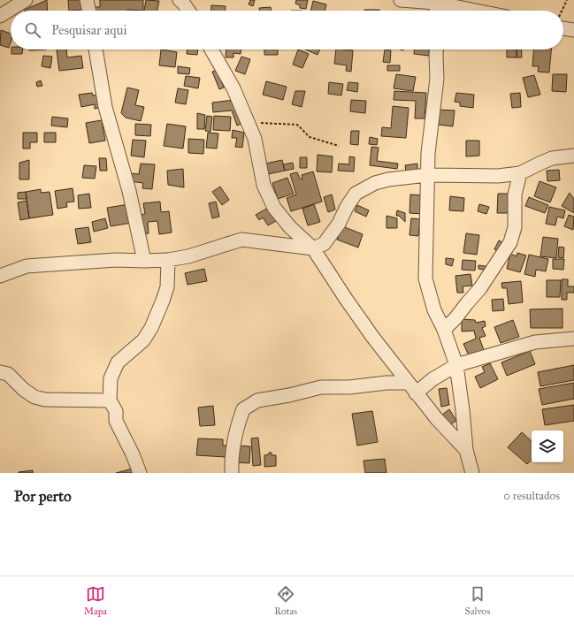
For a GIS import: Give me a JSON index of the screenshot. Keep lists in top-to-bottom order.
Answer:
{
  "page": {
    "search": "Pesquisar aqui",
    "heading": ["Por perto", "0 resultados"],
    "nav": ["Mapa", "Rotas", "Salvos"]
  }
}
